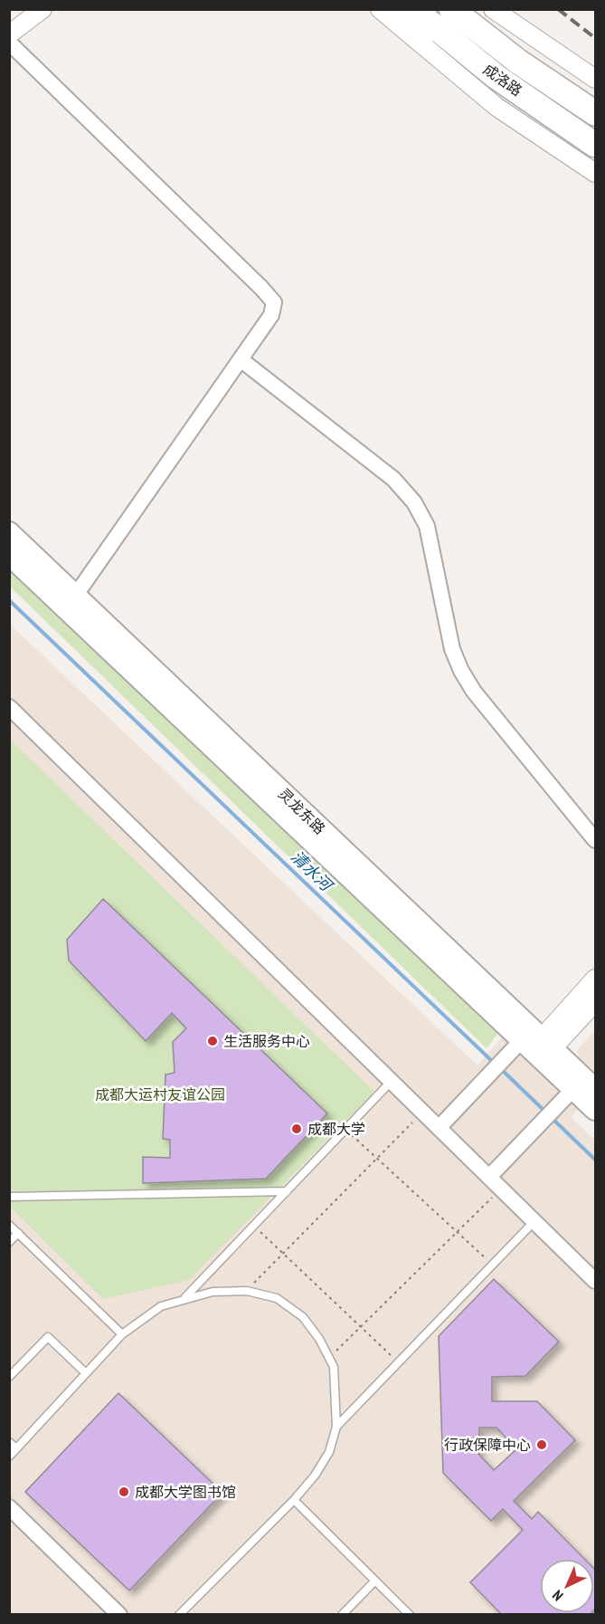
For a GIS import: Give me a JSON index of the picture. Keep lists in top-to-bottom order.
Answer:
{
  "streets": {
    "highway": ["成洛路"],
    "main road": ["灵龙东路"]
  },
  "water": ["清水河"],
  "parks": ["成都大运村友谊公园"],
  "places": [
    "生活服务中心",
    "成都大学",
    "行政保障中心",
    "成都大学图书馆"
  ],
  "north": "bottom left"
}
